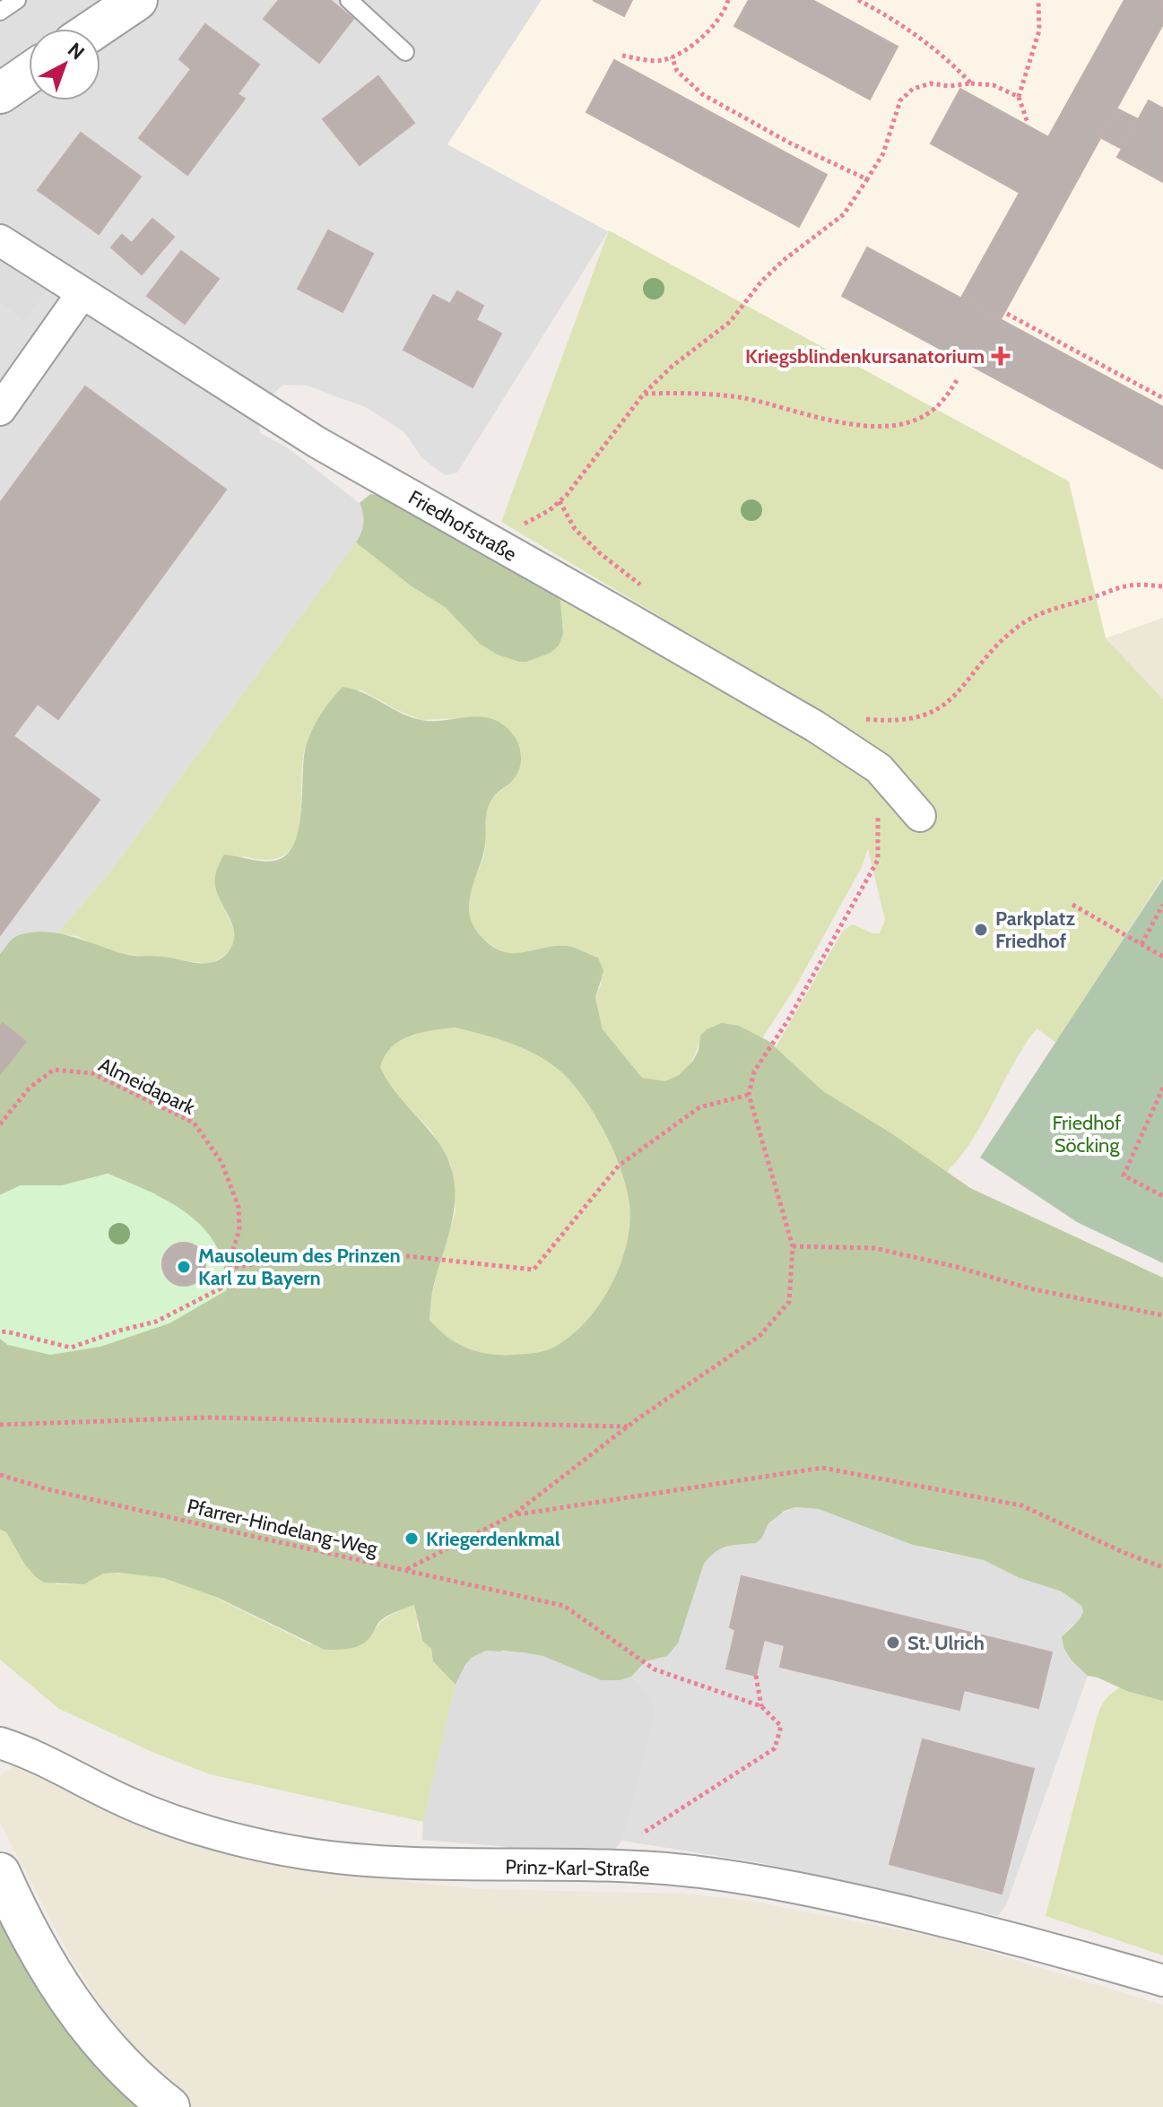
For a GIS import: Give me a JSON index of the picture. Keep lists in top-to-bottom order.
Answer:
{
  "streets": {
    "street": ["Friedhofstraße", "Prinz-Karl-Straße"],
    "path": ["Almeidapark", "Pfarrer-Hindelang-Weg"]
  },
  "parks": ["Friedhof Söcking"],
  "places": {
    "health": ["Kriegsblindenkursanatorium"],
    "other": [
      "Parkplatz Friedhof",
      "Mausoleum des Prinzen Karl zu Bayern",
      "Kriegerdenkmal",
      "St. Ulrich"
    ]
  },
  "north": "top right"
}
